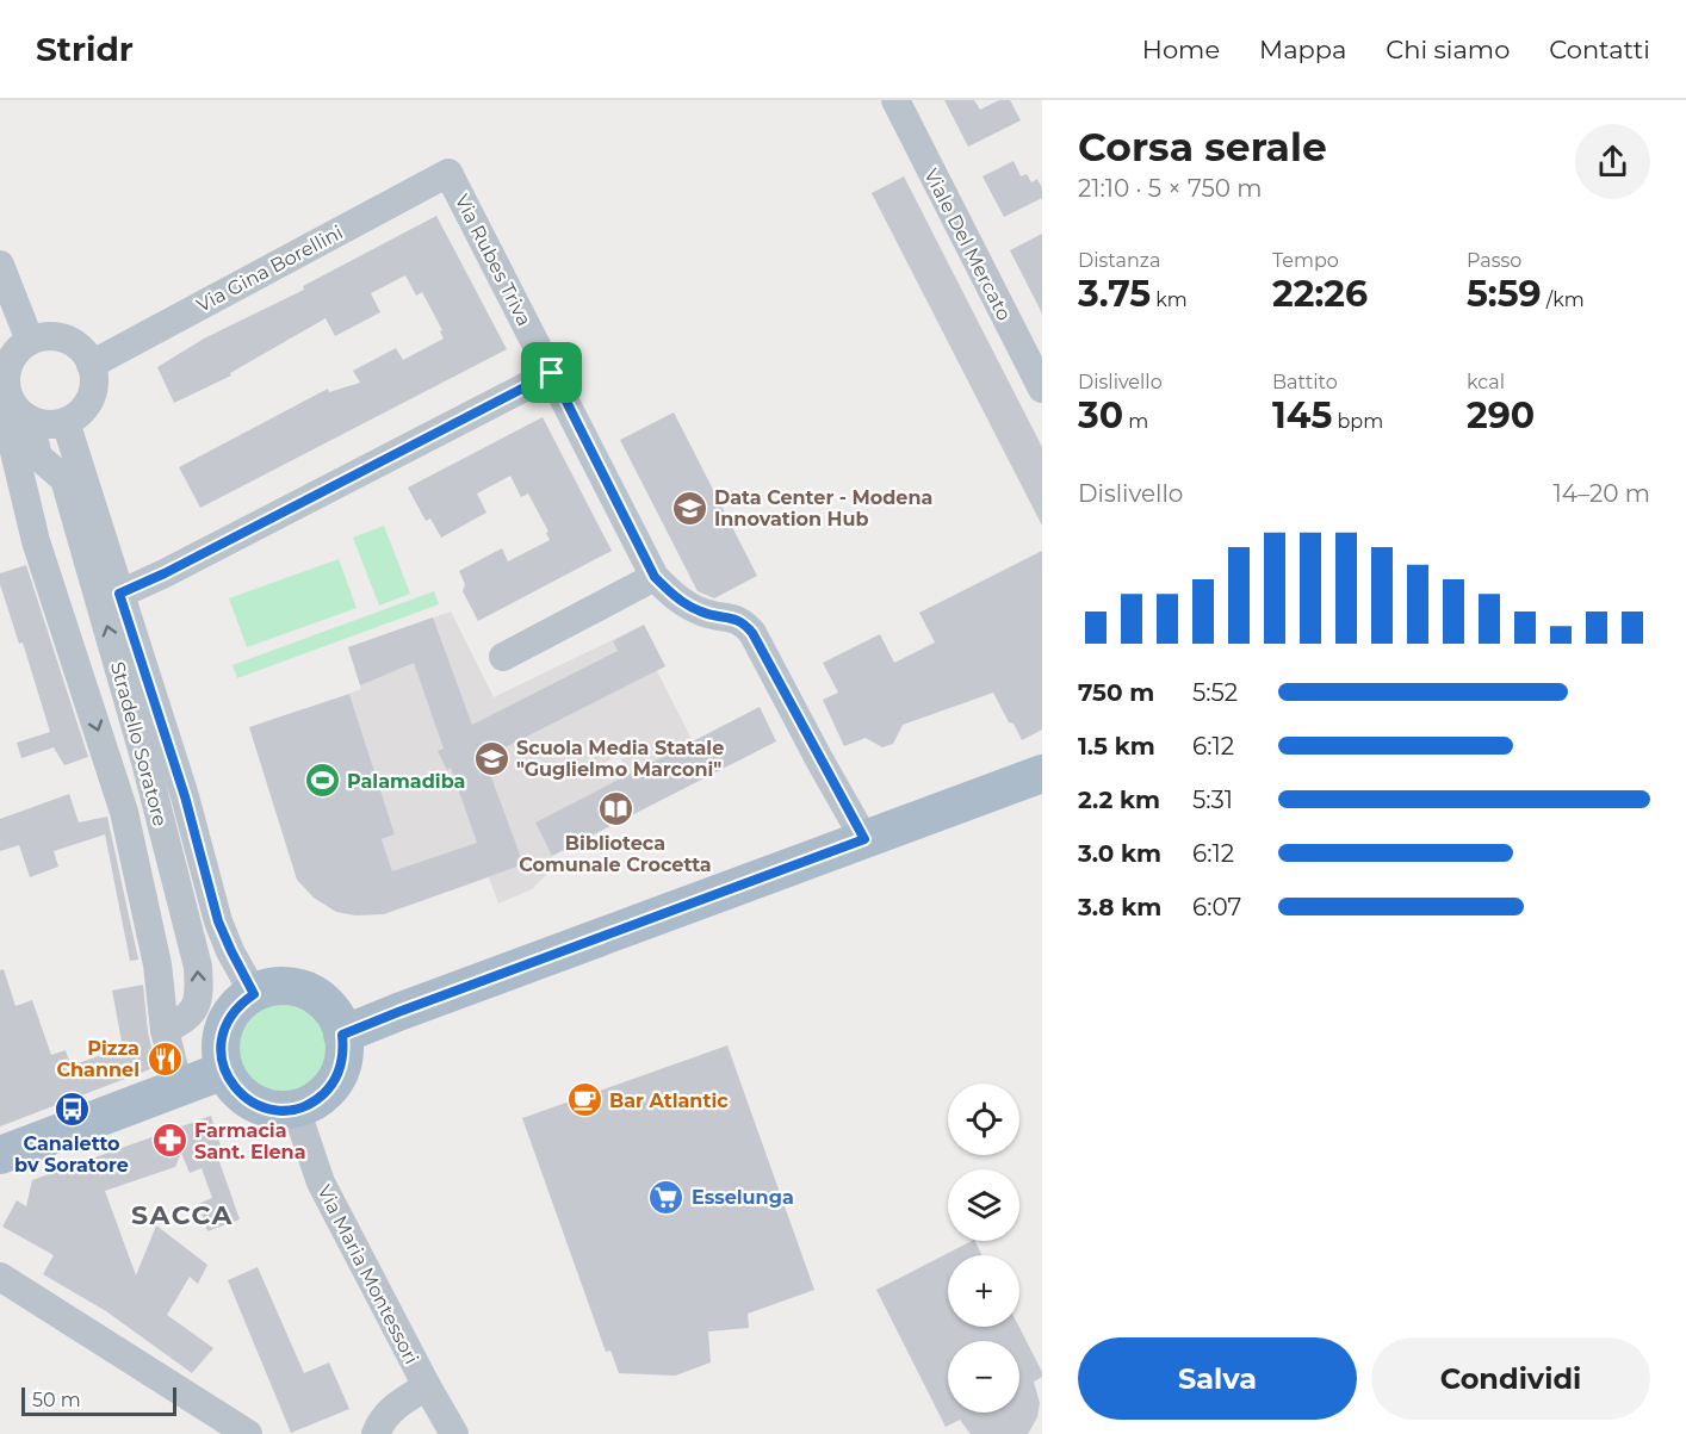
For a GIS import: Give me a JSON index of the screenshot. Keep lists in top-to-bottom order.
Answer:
{
  "streets": {
    "street": [
      "Viale Del Mercato",
      "Via Rubes Triva",
      "Via Gina Borellini",
      "Stradello Soratore",
      "Via Maria Montessori"
    ]
  },
  "crossings": [
    ["Via Rubes Triva", "Via Gina Borellini"],
    ["Via Gina Borellini", "Stradello Soratore"]
  ],
  "districts": ["SACCA"],
  "places": {
    "school or university": ["Data Center - Modena Innovation Hub", "Scuola Media Statale \"Guglielmo Marconi\""],
    "sports": ["Palamadiba"],
    "library": ["Biblioteca Comunale Crocetta"],
    "restaurant": ["Pizza Channel"],
    "cafe": ["Bar Atlantic"],
    "bus stop": ["Canaletto bv Soratore"],
    "pharmacy": ["Farmacia Sant. Elena"],
    "supermarket": ["Esselunga"]
  },
  "scale_bar": "50 m",
  "page": {
    "header": "Stridr",
    "nav": [
      "Home",
      "Mappa",
      "Chi siamo",
      "Contatti"
    ],
    "heading": ["Corsa serale", "21:10 · 5 × 750 m"],
    "stats": [
      ["Distanza", "3.75 km"],
      ["Tempo", "22:26"],
      ["Passo", "5:59 /km"],
      ["Dislivello", "30 m"],
      ["Battito", "145 bpm"],
      ["kcal", "290"]
    ],
    "chart": ["Dislivello", "14–20 m"],
    "list": [
      {
        "name": "750 m",
        "note": "5:52"
      },
      {
        "name": "1.5 km",
        "note": "6:12"
      },
      {
        "name": "2.2 km",
        "note": "5:31"
      },
      {
        "name": "3.0 km",
        "note": "6:12"
      },
      {
        "name": "3.8 km",
        "note": "6:07"
      }
    ],
    "map_buttons": ["+", "−"],
    "buttons": ["Salva", "Condividi"],
    "scale": "50 m"
  }
}
